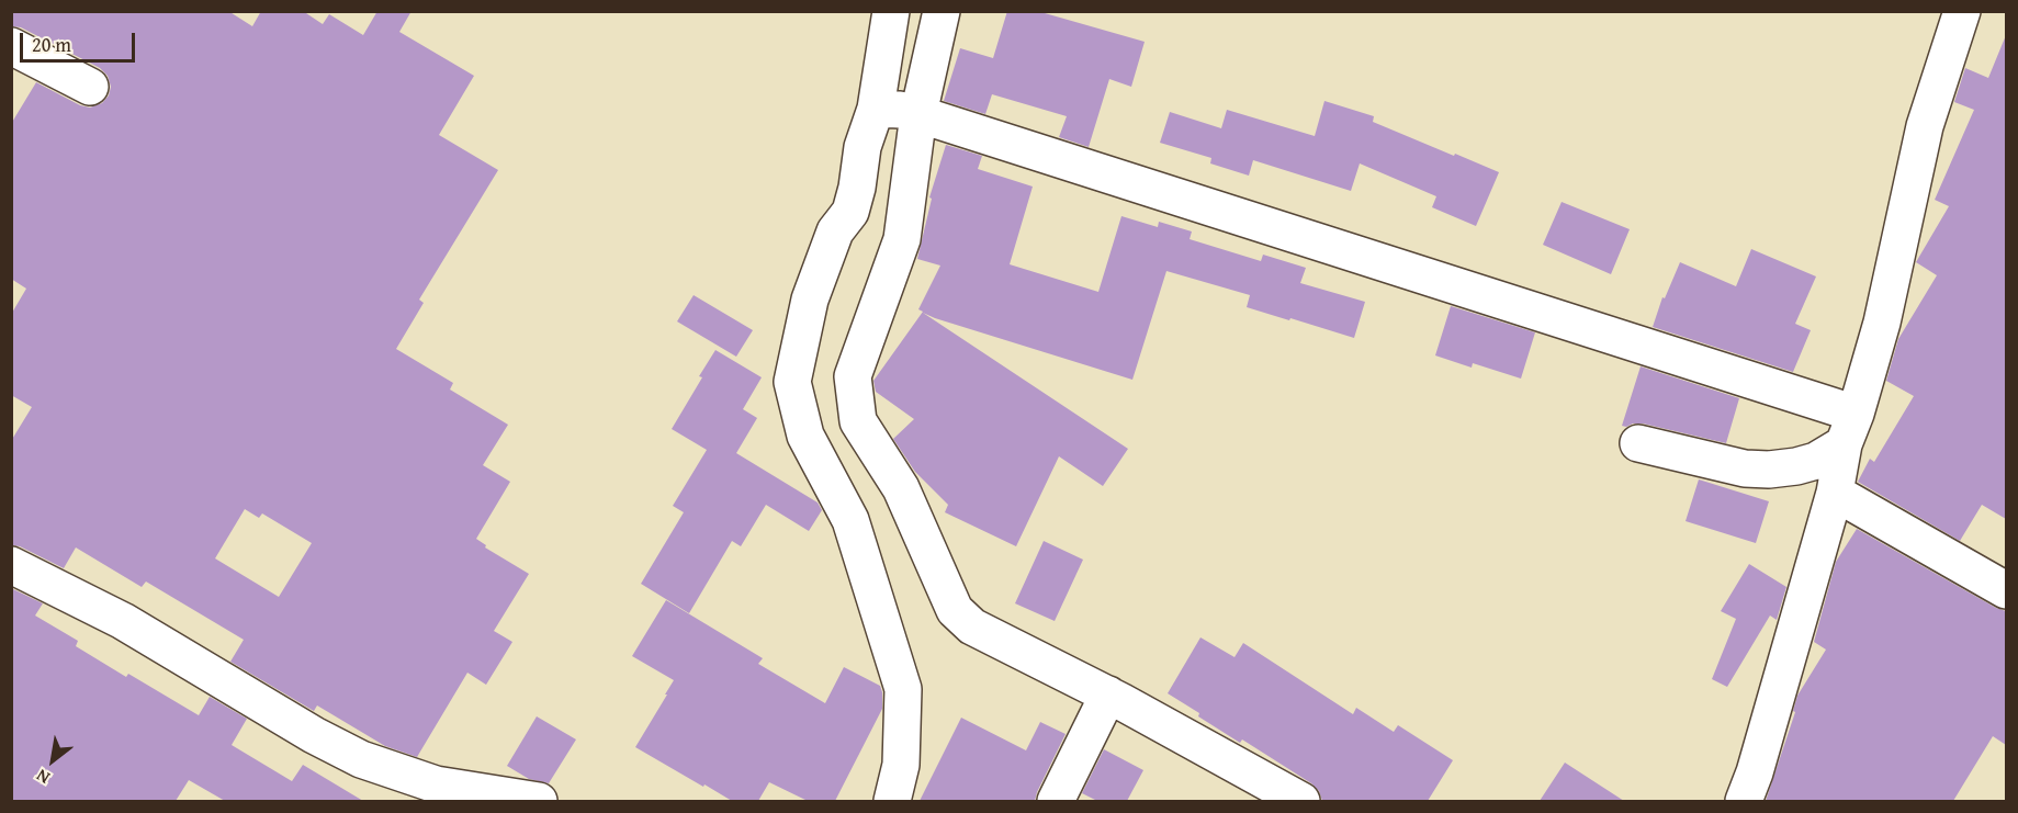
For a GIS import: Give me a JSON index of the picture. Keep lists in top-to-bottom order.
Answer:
{
  "scale_bar": "20 m",
  "north": "bottom left"
}
